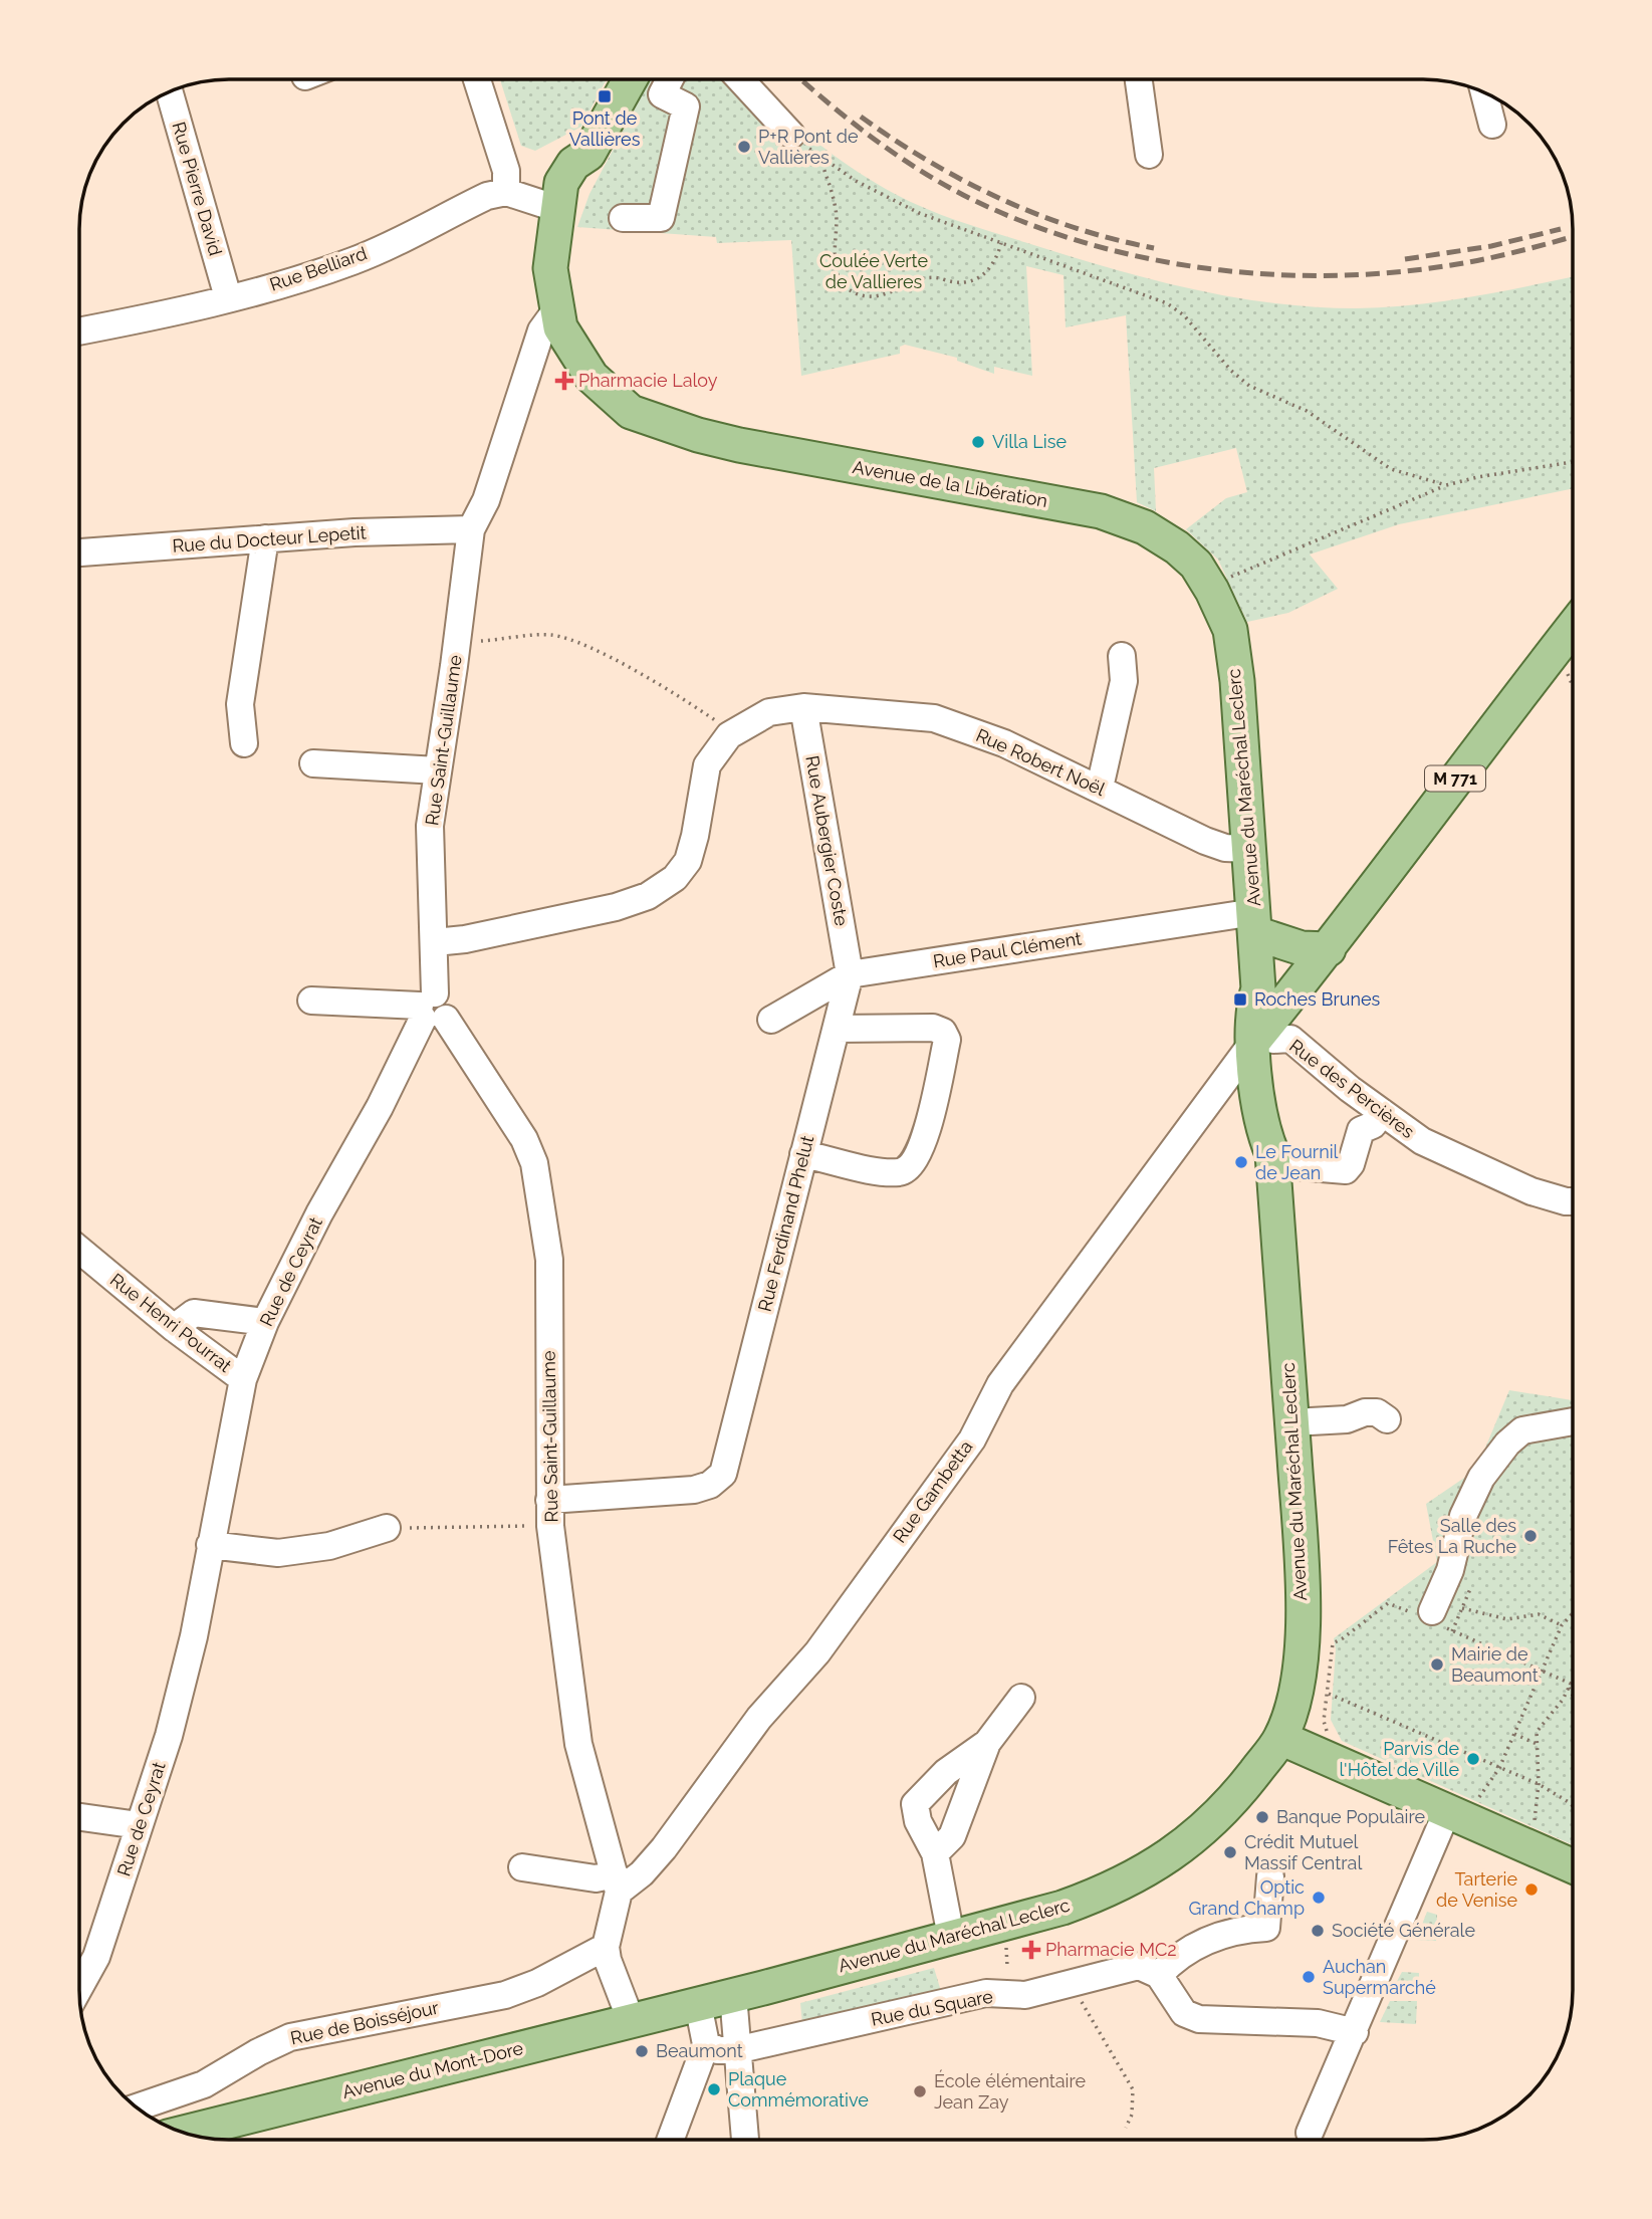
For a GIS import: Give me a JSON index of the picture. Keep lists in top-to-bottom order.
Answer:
{
  "streets": {
    "main road": [
      "Avenue de la Libération",
      "M 771",
      "Avenue du Maréchal Leclerc",
      "Avenue du Mont-Dore"
    ],
    "street": [
      "Rue Pierre David",
      "Rue Belliard",
      "Rue du Docteur Lepetit",
      "Rue Saint-Guillaume",
      "Rue Robert Noël",
      "Rue Aubergier Coste",
      "Rue Paul Clément",
      "Rue des Percières",
      "Rue Ferdinand Phelut",
      "Rue de Ceyrat",
      "Rue Henri Pourrat",
      "Rue Gambetta",
      "Rue du Square",
      "Rue de Boisséjour"
    ]
  },
  "crossings": [
    ["Rue Pierre David", "Rue Belliard"],
    ["Avenue de la Libération", "Avenue du Maréchal Leclerc"],
    ["Rue du Docteur Lepetit", "Rue Saint-Guillaume"],
    ["Rue Saint-Guillaume", "Rue Robert Noël"],
    ["Rue Saint-Guillaume", "Rue Ferdinand Phelut"],
    ["Rue Saint-Guillaume", "Rue de Ceyrat"],
    ["Rue Saint-Guillaume", "Rue Gambetta"],
    ["Rue Robert Noël", "Avenue du Maréchal Leclerc"],
    ["Rue Robert Noël", "Rue Aubergier Coste"],
    ["M 771", "Avenue du Maréchal Leclerc"],
    ["M 771", "Rue des Percières"],
    ["Avenue du Maréchal Leclerc", "Rue Paul Clément"],
    ["Avenue du Maréchal Leclerc", "Rue des Percières"],
    ["Avenue du Maréchal Leclerc", "Rue Gambetta"],
    ["Avenue du Maréchal Leclerc", "Avenue du Mont-Dore"],
    ["Rue Aubergier Coste", "Rue Paul Clément"],
    ["Rue Aubergier Coste", "Rue Ferdinand Phelut"],
    ["Rue Paul Clément", "Rue Ferdinand Phelut"],
    ["Rue de Ceyrat", "Rue Henri Pourrat"]
  ],
  "parks": ["Coulée Verte de Vallieres"],
  "places": {
    "transit": ["Pont de Vallières", "Roches Brunes"],
    "other": [
      "P+R Pont de Vallières",
      "Villa Lise",
      "Le Fournil de Jean",
      "Salle des Fêtes La Ruche",
      "Mairie de Beaumont",
      "Parvis de l'Hôtel de Ville",
      "Banque Populaire",
      "Crédit Mutuel Massif Central",
      "Tarterie de Venise",
      "Optic Grand Champ",
      "Société Générale",
      "Auchan Supermarché",
      "Beaumont",
      "Plaque Commémorative",
      "École élémentaire Jean Zay"
    ],
    "health": ["Pharmacie Laloy", "Pharmacie MC2"]
  }
}
